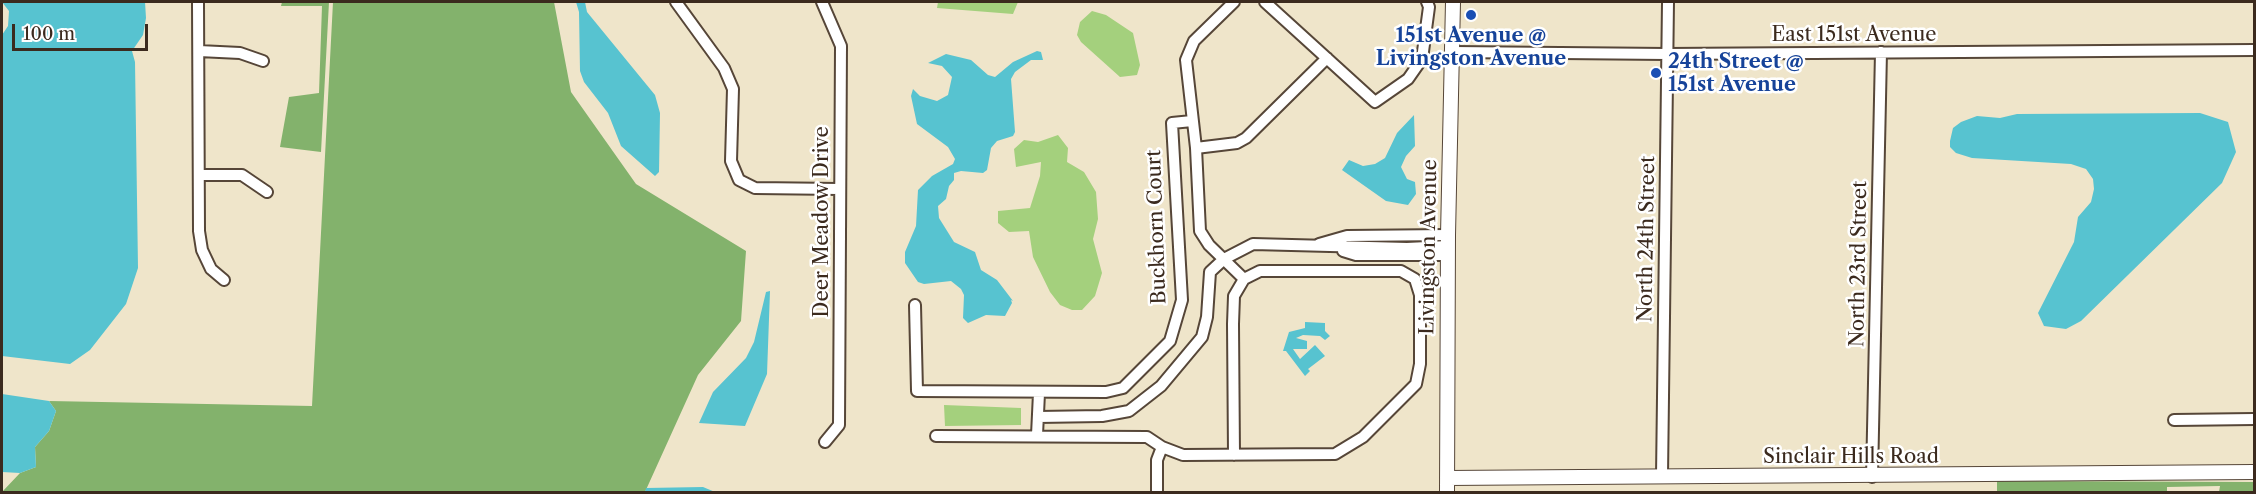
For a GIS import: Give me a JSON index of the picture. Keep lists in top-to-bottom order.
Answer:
{
  "streets": {
    "street": [
      "East 151st Avenue",
      "Deer Meadow Drive",
      "Buckhorn Court",
      "North 24th Street",
      "Livingston Avenue",
      "North 23rd Street",
      "Sinclair Hills Road"
    ]
  },
  "crossings": [
    ["East 151st Avenue", "North 24th Street"],
    ["East 151st Avenue", "Livingston Avenue"],
    ["East 151st Avenue", "North 23rd Street"],
    ["North 24th Street", "Sinclair Hills Road"],
    ["Livingston Avenue", "Sinclair Hills Road"],
    ["North 23rd Street", "Sinclair Hills Road"]
  ],
  "places": ["151st Avenue @ Livingston Avenue", "24th Street @ 151st Avenue"],
  "scale_bar": "100 m"
}
